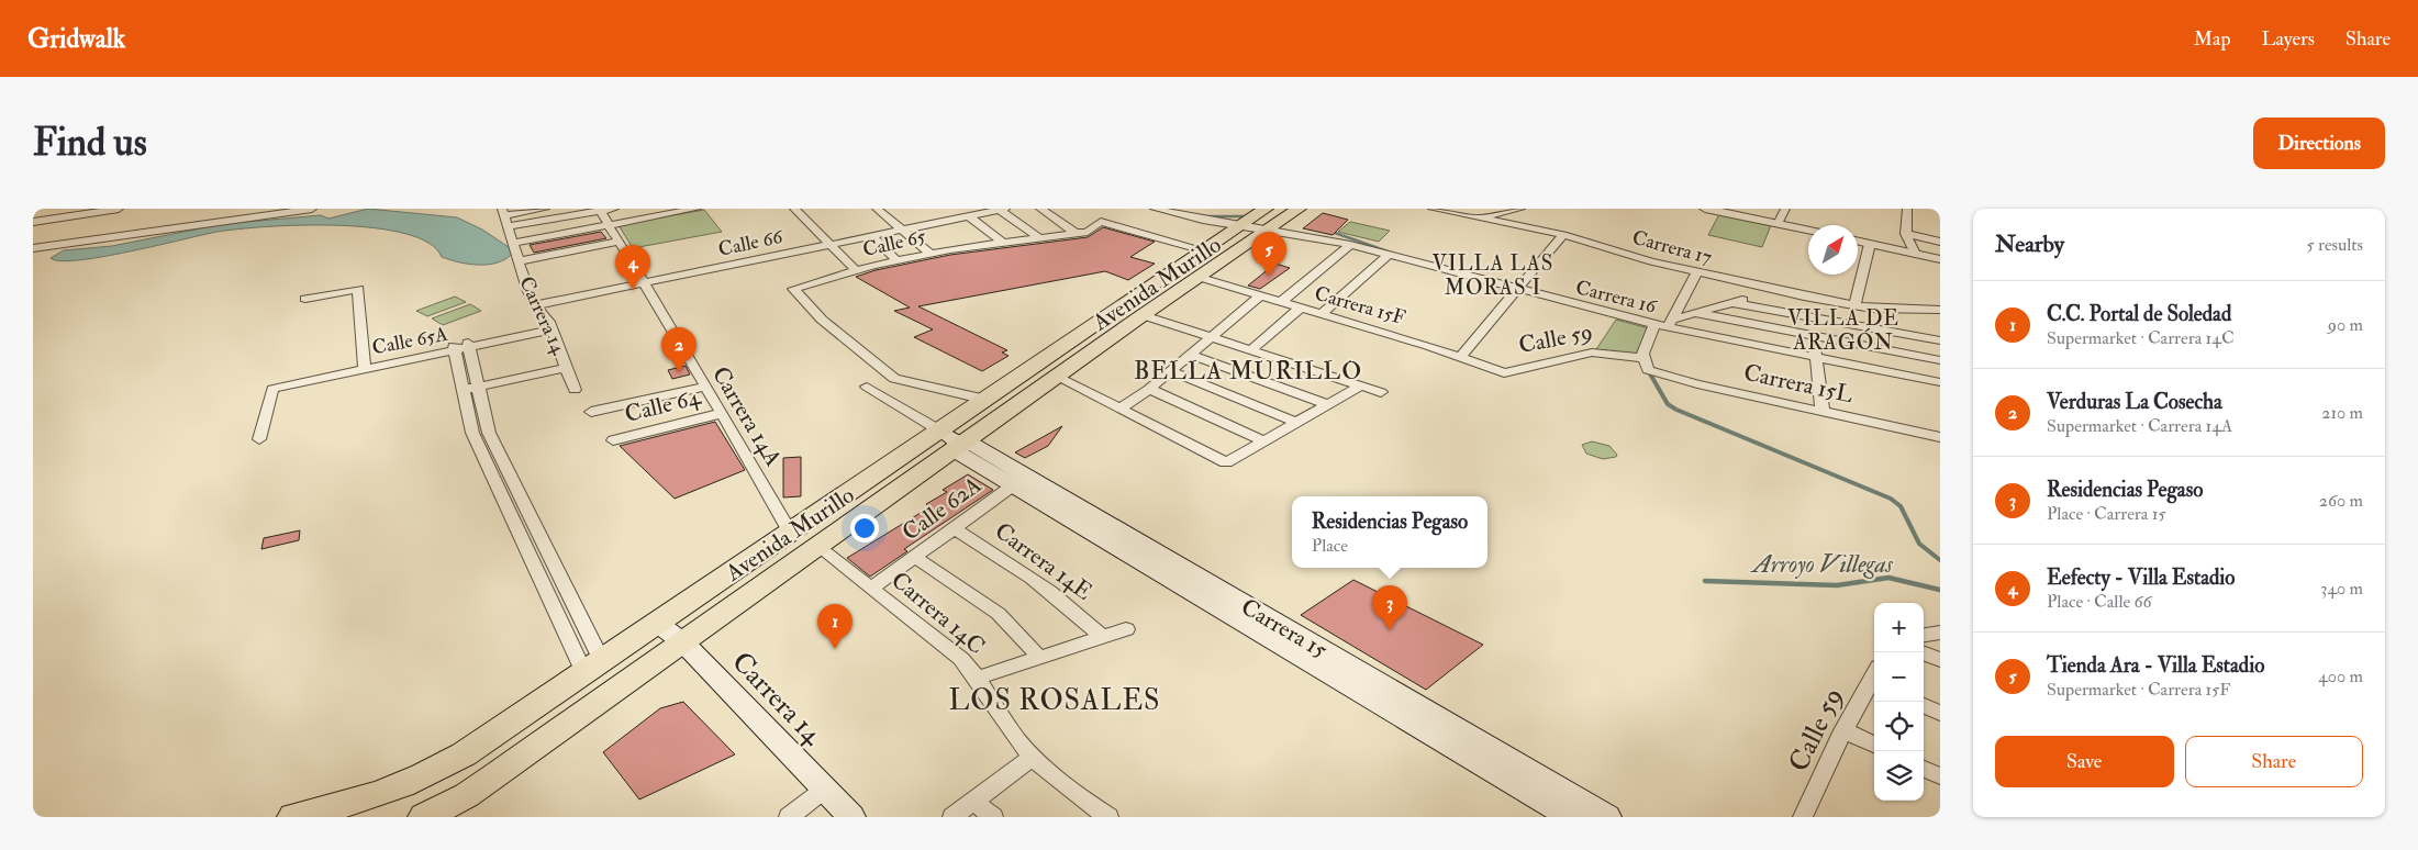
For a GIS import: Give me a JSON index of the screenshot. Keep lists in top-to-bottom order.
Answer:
{
  "streets": {
    "main road": ["Avenida Murillo", "Carrera 14", "Carrera 15"],
    "street": [
      "Calle 66",
      "Calle 65",
      "Carrera 17",
      "Carrera 16",
      "Carrera 15F",
      "Calle 59",
      "Calle 65A",
      "Carrera 15L",
      "Calle 64",
      "Carrera 14A",
      "Calle 62A",
      "Carrera 14E",
      "Carrera 14C"
    ]
  },
  "crossings": [
    ["Calle 66", "Carrera 14"],
    ["Calle 66", "Carrera 14A"],
    ["Calle 65", "Avenida Murillo"],
    ["Avenida Murillo", "Carrera 16"],
    ["Avenida Murillo", "Carrera 15F"],
    ["Avenida Murillo", "Carrera 14"],
    ["Avenida Murillo", "Carrera 14A"],
    ["Avenida Murillo", "Carrera 14C"],
    ["Avenida Murillo", "Carrera 15"],
    ["Carrera 15F", "Calle 59"],
    ["Carrera 14", "Calle 65A"],
    ["Calle 59", "Carrera 15L"],
    ["Calle 64", "Carrera 14A"],
    ["Calle 62A", "Carrera 14E"],
    ["Calle 62A", "Carrera 14C"],
    ["Calle 62A", "Carrera 15"]
  ],
  "districts": [
    "VILLA LAS MORAS I",
    "VILLA DE ARAGÓN",
    "BELLA MURILLO",
    "LOS ROSALES"
  ],
  "water": ["Arroyo Villegas"],
  "north": "top right",
  "page": {
    "header": "Gridwalk",
    "nav": ["Map", "Layers", "Share"],
    "buttons": [
      "Directions",
      ["Save", "Share"]
    ],
    "title": "Find us",
    "heading": ["Nearby", "5 results"],
    "pins": [
      "5",
      "4",
      "2",
      "3",
      "1"
    ],
    "list": [
      {
        "mark": "1",
        "name": "C.C. Portal de Soledad",
        "note": "Supermarket · Carrera 14C",
        "value": "90 m"
      },
      {
        "mark": "2",
        "name": "Verduras La Cosecha",
        "note": "Supermarket · Carrera 14A",
        "value": "210 m"
      },
      {
        "mark": "3",
        "name": "Residencias Pegaso",
        "note": "Place · Carrera 15",
        "value": "260 m"
      },
      {
        "mark": "4",
        "name": "Eefecty - Villa Estadio",
        "note": "Place · Calle 66",
        "value": "340 m"
      },
      {
        "mark": "5",
        "name": "Tienda Ara - Villa Estadio",
        "note": "Supermarket · Carrera 15F",
        "value": "400 m"
      }
    ],
    "popup": ["Residencias Pegaso", "Place"],
    "map_buttons": ["+", "−"]
  }
}
